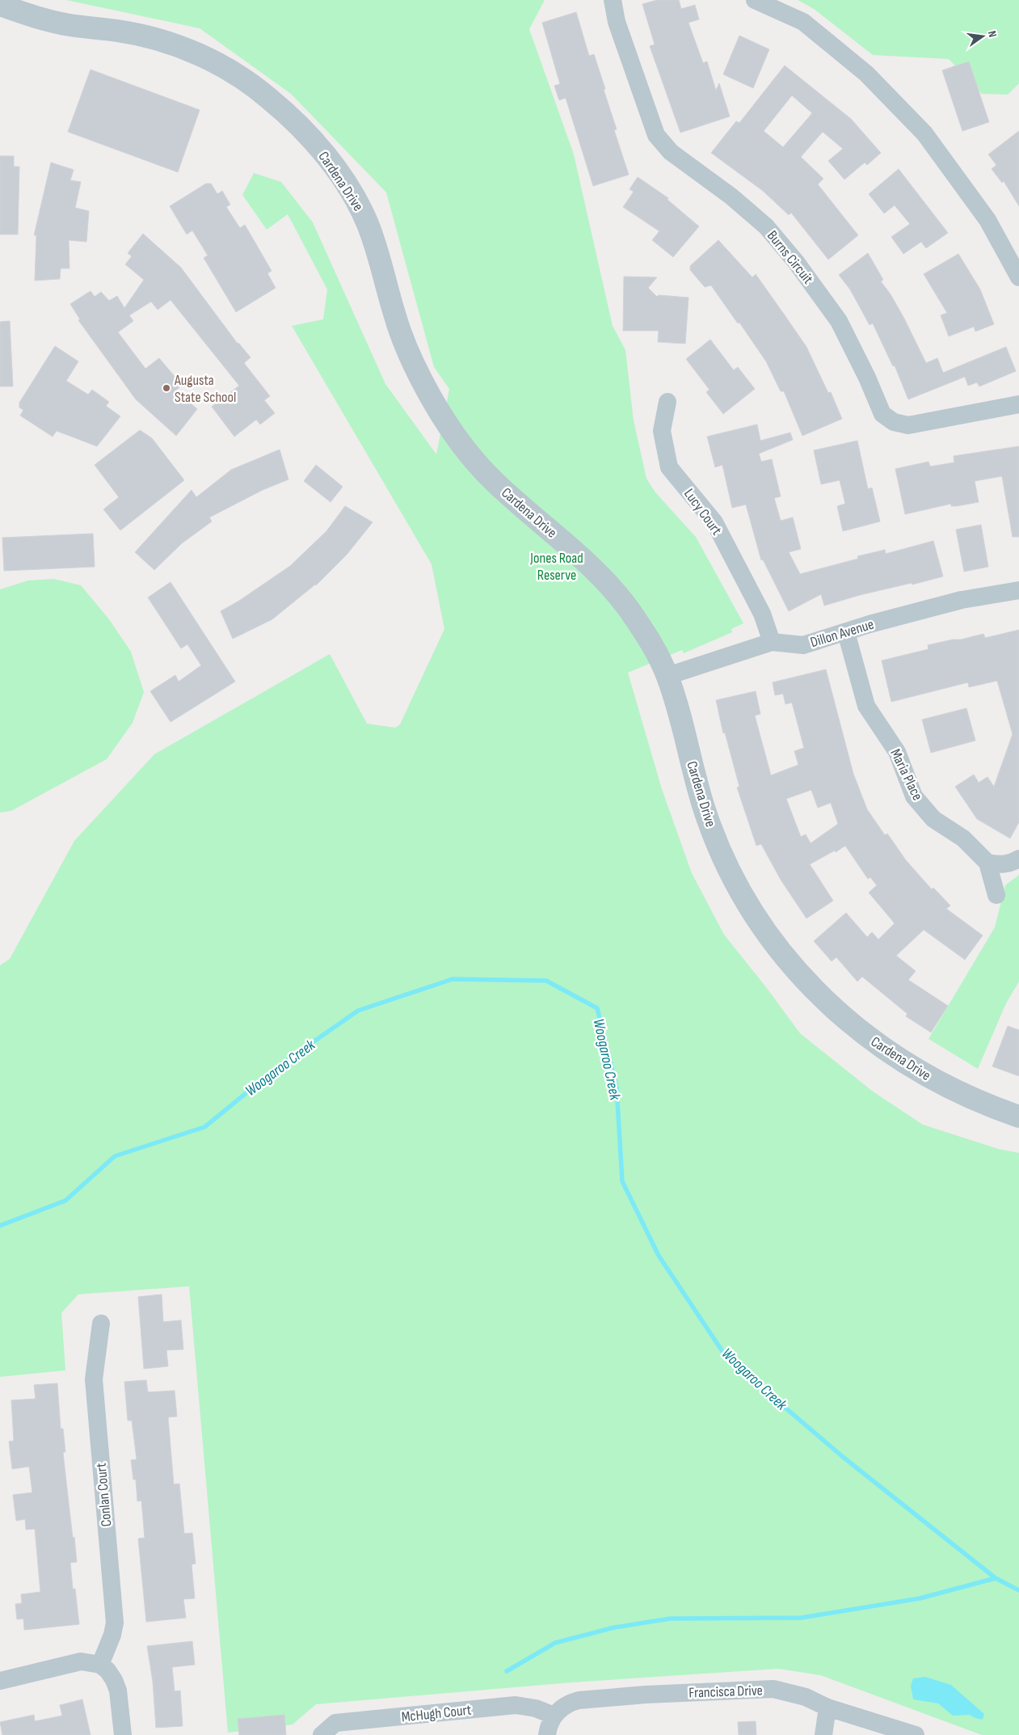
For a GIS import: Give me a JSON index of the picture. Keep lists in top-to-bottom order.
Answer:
{
  "streets": {
    "street": [
      "Cardena Drive",
      "Burns Circuit",
      "Lucy Court",
      "Dillon Avenue",
      "Maria Place",
      "Conlan Court",
      "Francisca Drive",
      "McHugh Court"
    ]
  },
  "crossings": [
    ["Cardena Drive", "Dillon Avenue"],
    ["Lucy Court", "Dillon Avenue"],
    ["Dillon Avenue", "Maria Place"],
    ["Francisca Drive", "McHugh Court"]
  ],
  "water": ["Woogaroo Creek"],
  "parks": ["Jones Road Reserve"],
  "places": ["Augusta State School"],
  "north": "right"
}
